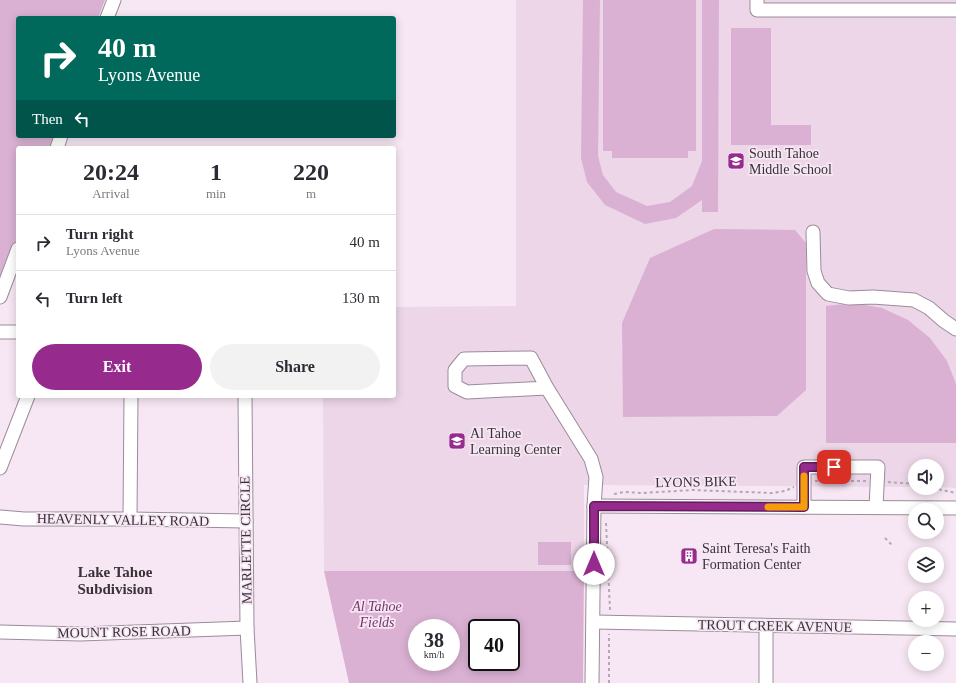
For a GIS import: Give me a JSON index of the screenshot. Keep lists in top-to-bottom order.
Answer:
{
  "streets": {
    "street": [
      "HEAVENLY VALLEY ROAD",
      "MARLETTE CIRCLE",
      "TROUT CREEK AVENUE",
      "MOUNT ROSE ROAD"
    ],
    "path": ["LYONS BIKE"]
  },
  "crossings": [
    ["HEAVENLY VALLEY ROAD", "MARLETTE CIRCLE"],
    ["MARLETTE CIRCLE", "MOUNT ROSE ROAD"]
  ],
  "districts": ["Lake Tahoe Subdivision"],
  "parks": ["Al Tahoe Fields"],
  "places": {
    "school or university": ["South Tahoe Middle School", "Al Tahoe Learning Center"],
    "building": ["Saint Teresa's Faith Formation Center"]
  },
  "page": {
    "turn": ["40 m", "Lyons Avenue"],
    "then": "Then",
    "eta": [
      "20:24",
      "Arrival",
      "1",
      "min",
      "220",
      "m"
    ],
    "list": [
      {
        "name": "Turn right",
        "note": "Lyons Avenue",
        "value": "40 m"
      },
      {
        "name": "Turn left",
        "value": "130 m"
      }
    ],
    "buttons": ["Exit", "Share"],
    "map_buttons": ["+", "−"],
    "speed": "38 km/h",
    "limit": "40"
  }
}
